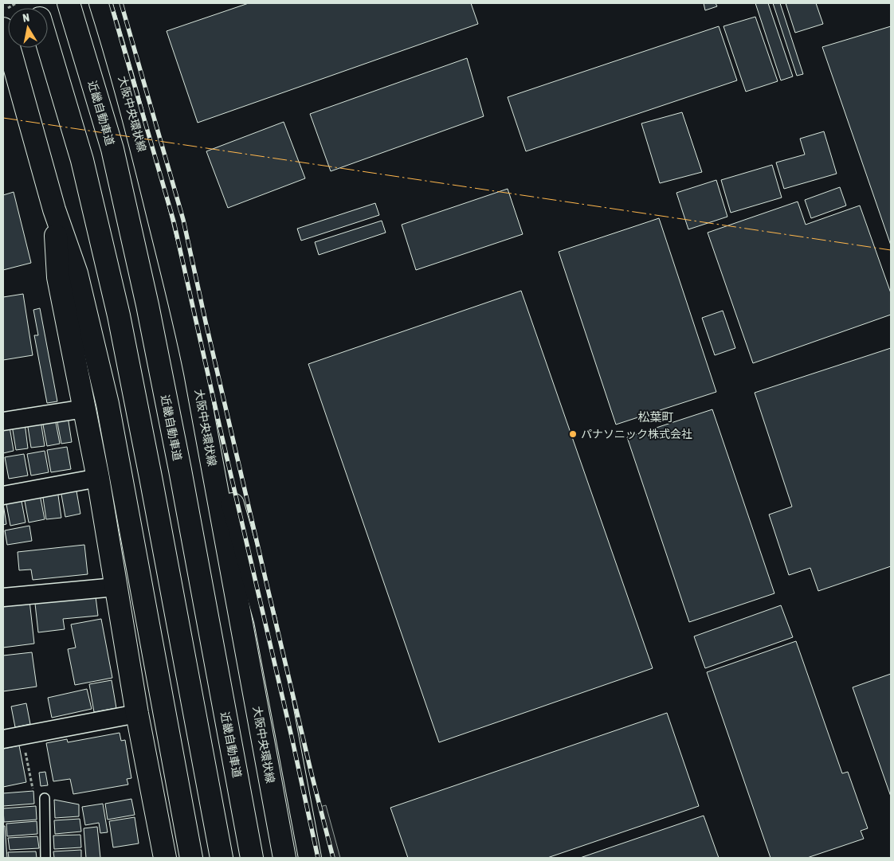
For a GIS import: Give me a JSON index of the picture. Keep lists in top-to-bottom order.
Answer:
{
  "streets": {
    "main road": ["近畿自動車道", "大阪中央環状線"]
  },
  "districts": ["松葉町"],
  "places": ["パナソニック株式会社"],
  "north": "top"
}
